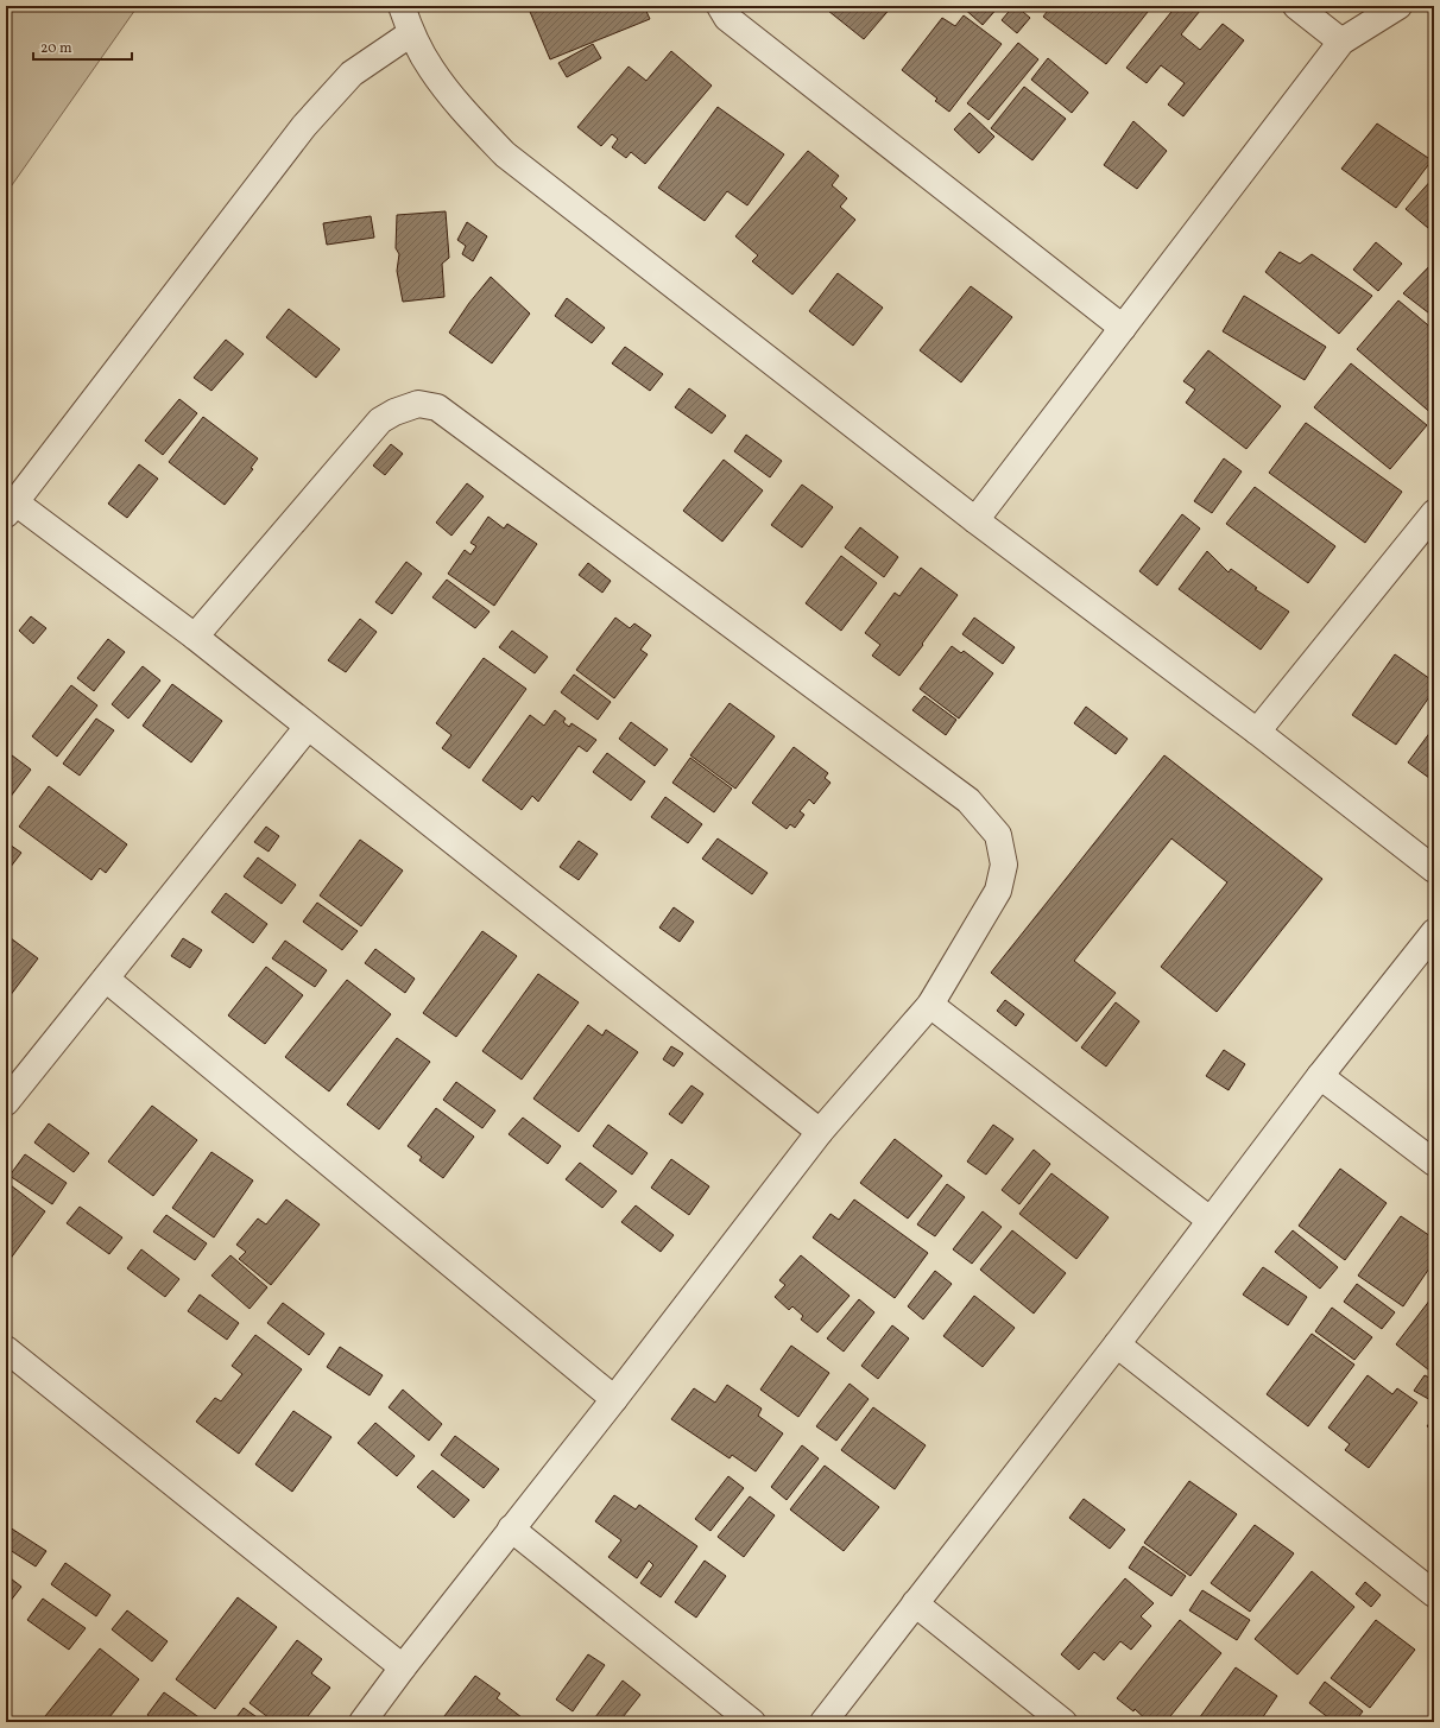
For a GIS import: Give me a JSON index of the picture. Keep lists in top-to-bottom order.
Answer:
{
  "scale_bar": "20 m"
}
